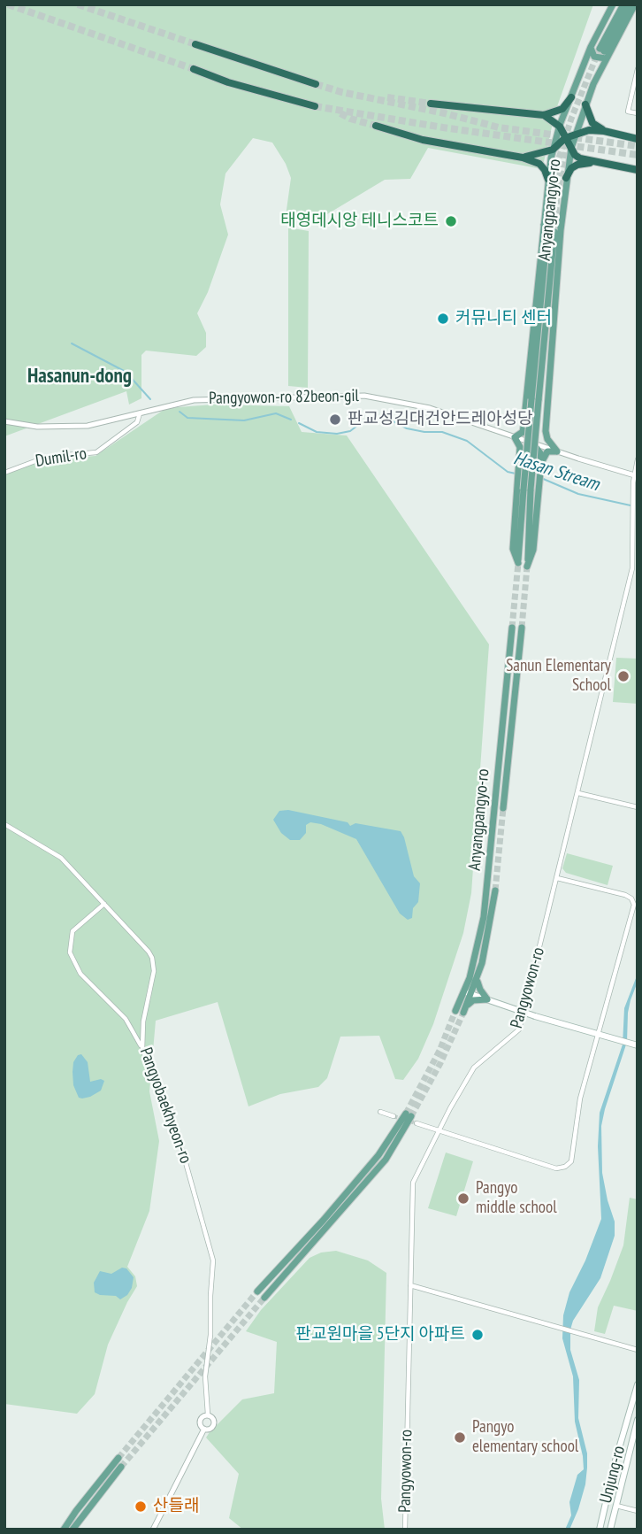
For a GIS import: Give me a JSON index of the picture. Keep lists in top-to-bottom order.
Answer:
{
  "streets": {
    "main road": ["Anyangpangyo-ro", "Unjung-ro"],
    "street": [
      "Pangyowon-ro 82beon-gil",
      "Dumil-ro",
      "Pangyowon-ro",
      "Pangyobaekhyeon-ro"
    ]
  },
  "crossings": [
    ["Pangyowon-ro 82beon-gil", "Dumil-ro"]
  ],
  "districts": ["Hasanun-dong"],
  "water": ["Hasan Stream"],
  "places": [
    "태영데시앙 테니스코트",
    "커뮤니티 센터",
    "판교성김대건안드레아성당",
    "Sanun Elementary School",
    "Pangyo middle school",
    "판교원마을 5단지 아파트",
    "Pangyo elementary school",
    "산들래"
  ]
}
